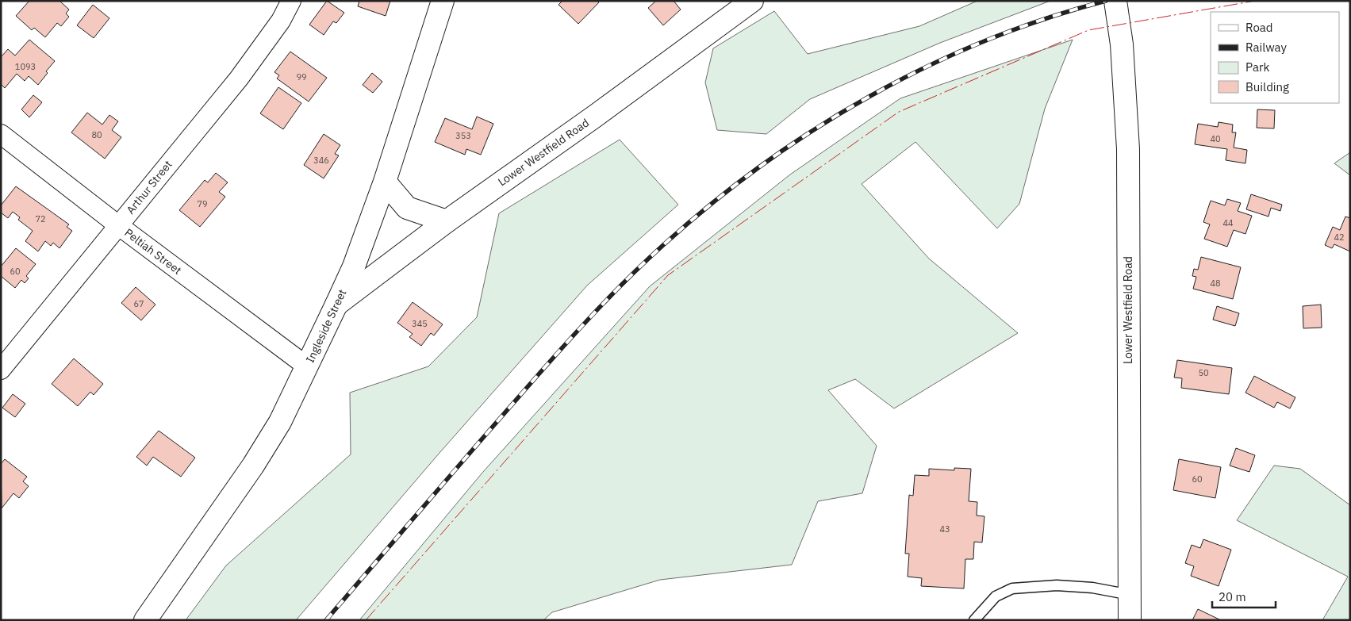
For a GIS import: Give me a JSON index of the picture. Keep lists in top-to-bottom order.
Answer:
{
  "streets": {
    "street": [
      "Lower Westfield Road",
      "Arthur Street",
      "Peltiah Street",
      "Ingleside Street"
    ]
  },
  "crossings": [
    ["Lower Westfield Road", "Ingleside Street"],
    ["Arthur Street", "Peltiah Street"],
    ["Peltiah Street", "Ingleside Street"]
  ],
  "house_numbers": [
    "1093",
    "99",
    "80",
    "353",
    "40",
    "346",
    "79",
    "72",
    "44",
    "42",
    "60",
    "48",
    "67",
    "345",
    "50",
    "60",
    "43"
  ],
  "legend": [
    "Road",
    "Railway",
    "Park",
    "Building"
  ],
  "scale_bar": "20 m"
}
